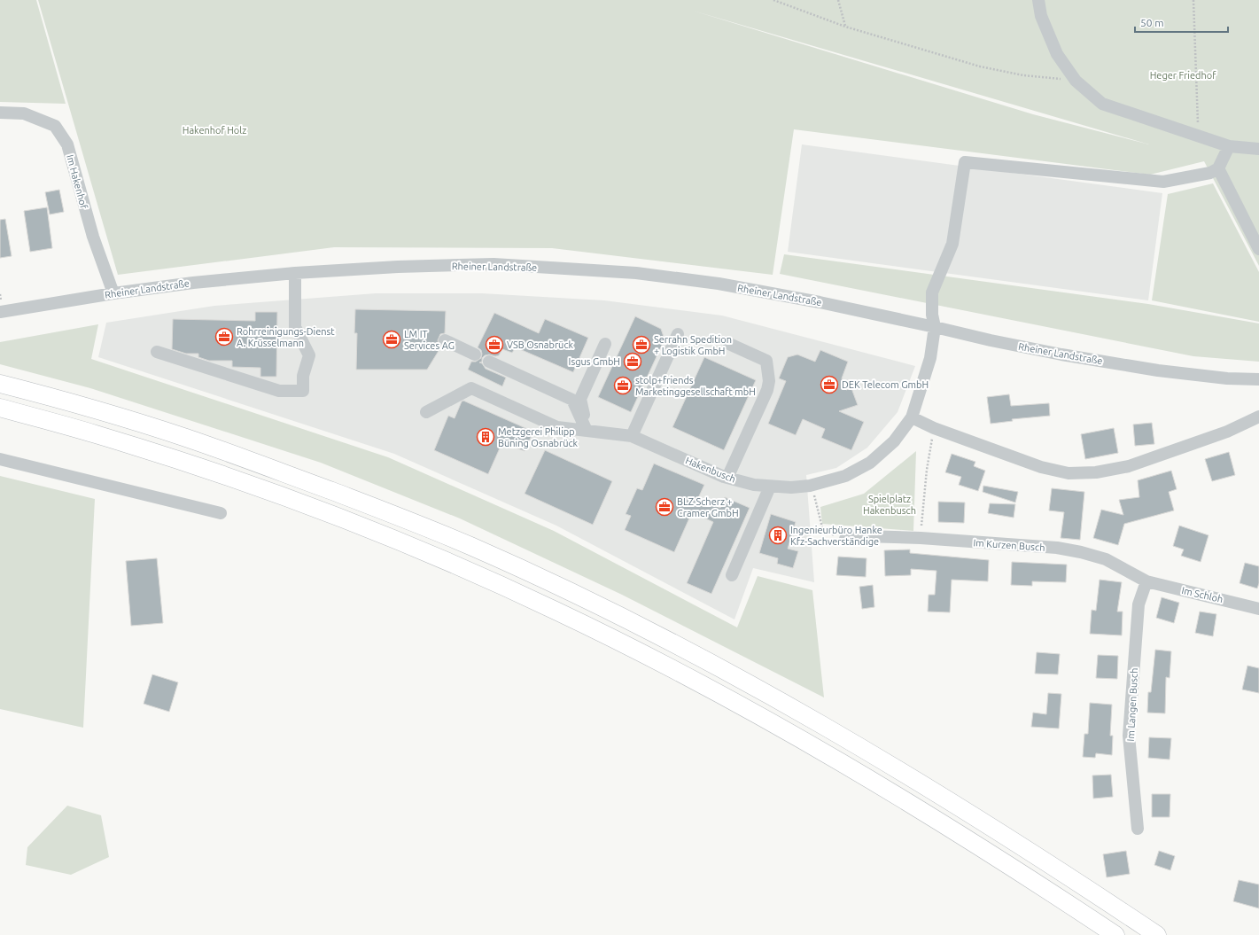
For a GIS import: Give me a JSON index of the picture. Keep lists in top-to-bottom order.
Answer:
{
  "streets": {
    "street": [
      "Im Hakenhof",
      "Rheiner Landstraße",
      "Hakenbusch",
      "Im Kurzen Busch",
      "Im Schloh",
      "Im Langen Busch"
    ]
  },
  "crossings": [
    ["Im Hakenhof", "Rheiner Landstraße"],
    ["Rheiner Landstraße", "Hakenbusch"],
    ["Im Kurzen Busch", "Im Schloh"],
    ["Im Kurzen Busch", "Im Langen Busch"],
    ["Im Schloh", "Im Langen Busch"]
  ],
  "parks": ["Heger Friedhof", "Hakenhof Holz", "Spielplatz Hakenbusch"],
  "places": {
    "office": [
      "Rohrreinigungs-Dienst A. Krüsselmann",
      "LM IT Services AG",
      "VSB Osnabrück",
      "Serrahn Spedition + Logistik GmbH",
      "Isgus GmbH",
      "DEK Telecom GmbH",
      "stolp+friends Marketinggesellschaft mbH",
      "BLZ Scherz + Cramer GmbH"
    ],
    "building": ["Metzgerei Philipp Büning Osnabrück", "Ingenieurbüro Hanke Kfz-Sachverständige"]
  },
  "scale_bar": "50 m"
}
